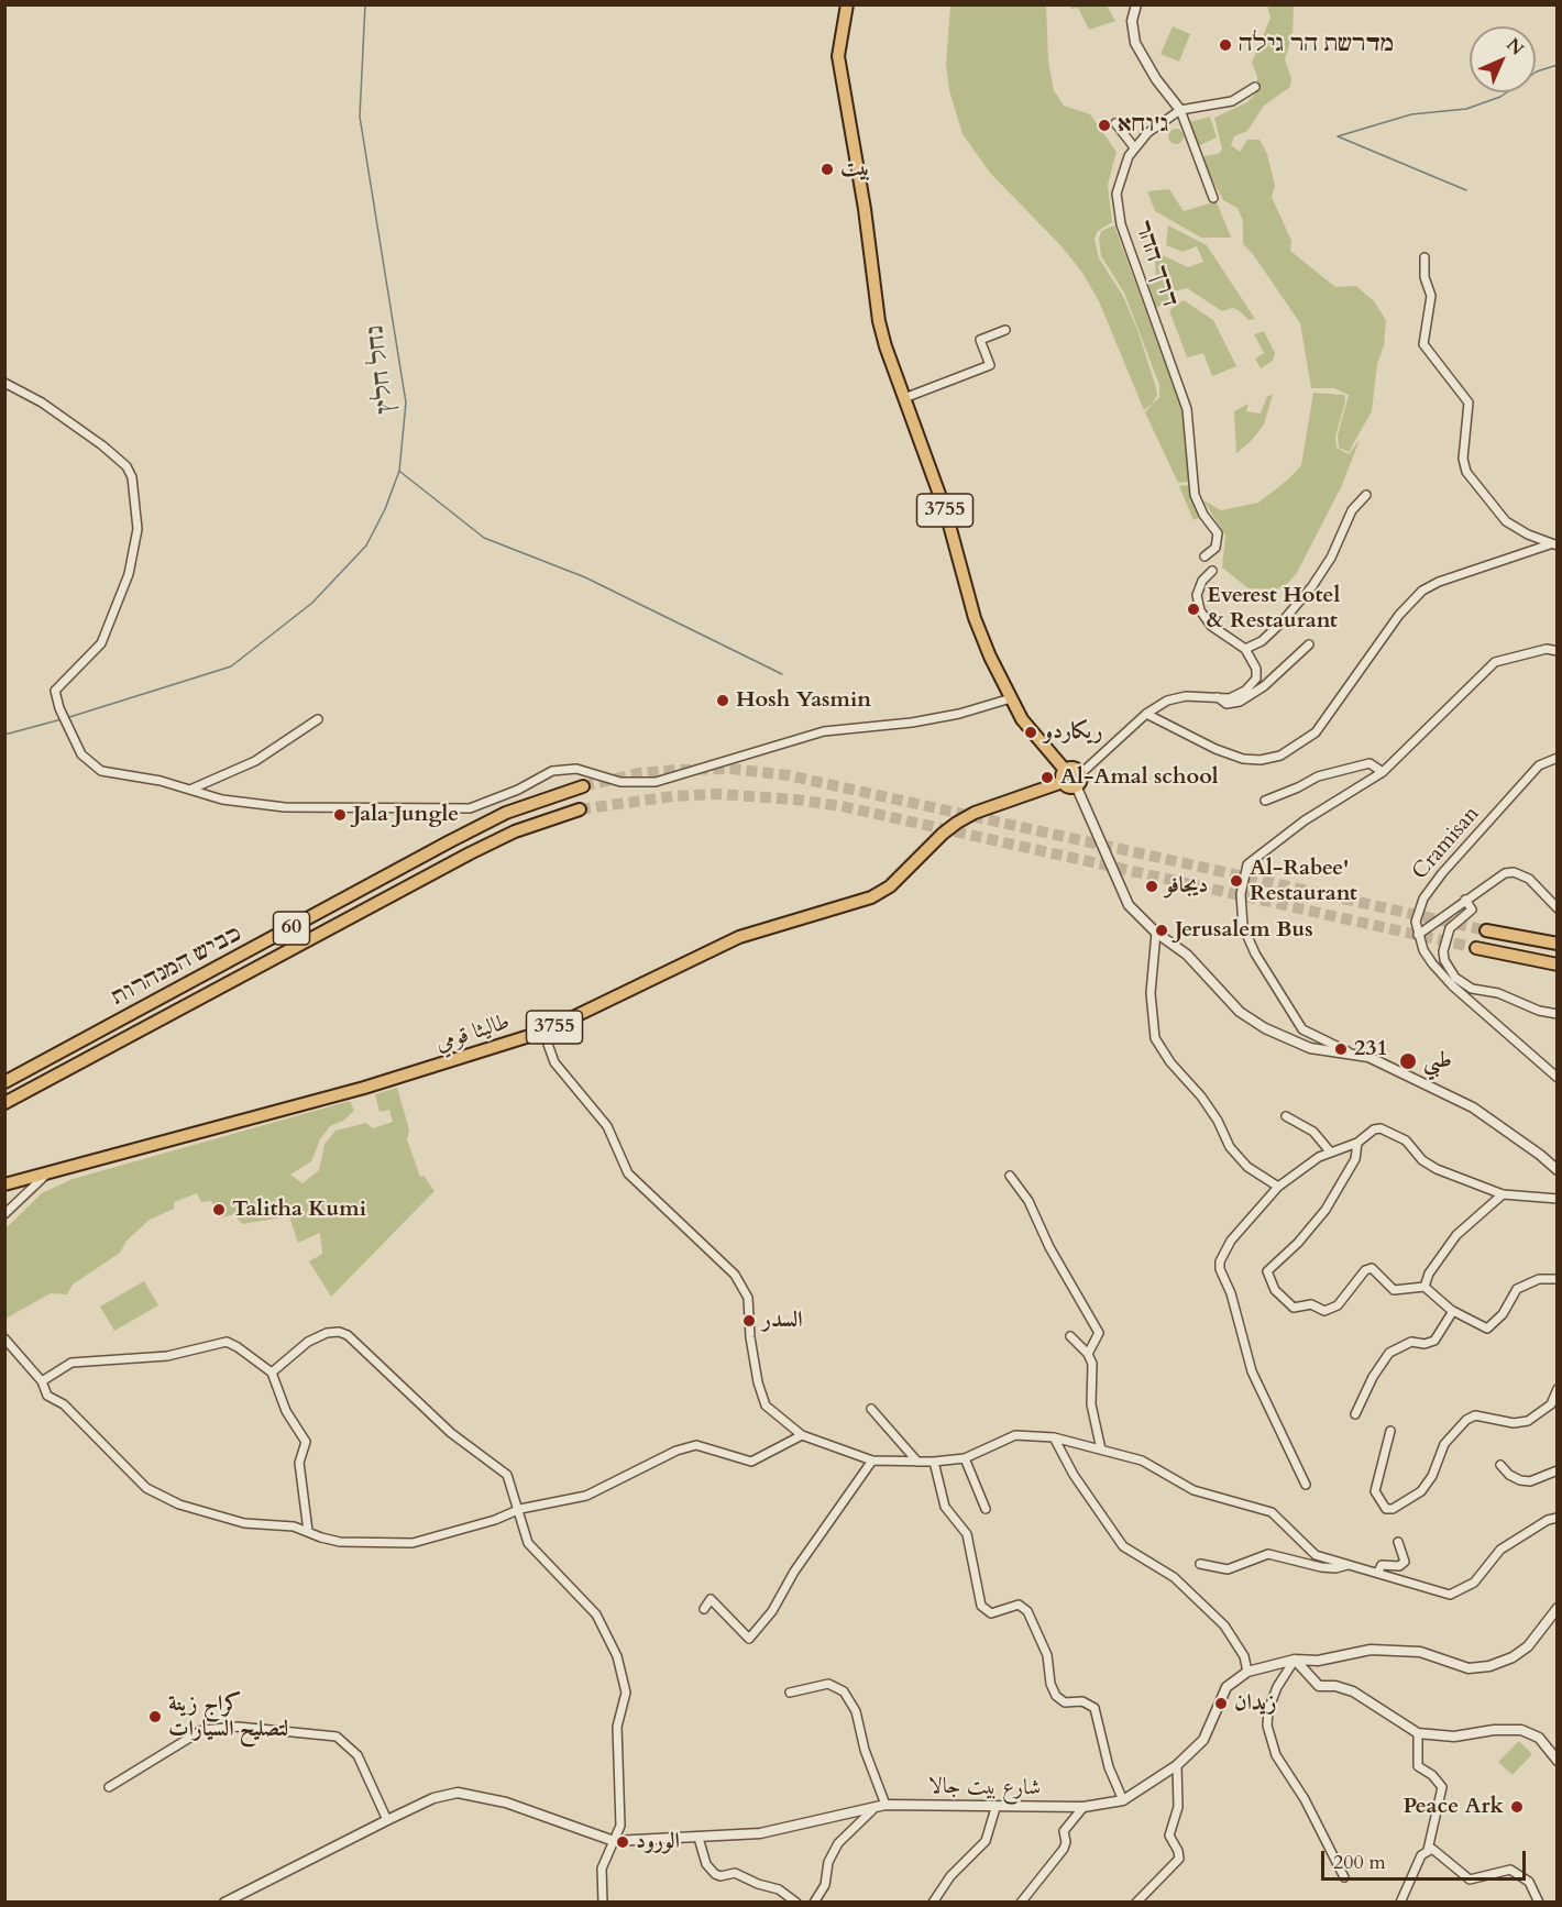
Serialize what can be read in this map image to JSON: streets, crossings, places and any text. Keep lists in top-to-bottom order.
{
  "streets": {
    "main road": [
      "3755",
      "60",
      "כביש המנהרות",
      "طاليثا قومي"
    ],
    "street": ["דרך ההר", "Cramisan", "شارع بيت جالا"]
  },
  "crossings": [
    ["3755", "طاليثا قومي"]
  ],
  "water": ["נחל חלץ"],
  "places": [
    "מדרשת הר גילה",
    "ג'וחא",
    "بيت",
    "Everest Hotel & Restaurant",
    "Hosh Yasmin",
    "ريكاردو",
    "Al-Amal school",
    "Jala Jungle",
    "Al-Rabee' Restaurant",
    "ديجافو",
    "Jerusalem Bus",
    "231",
    "طبي",
    "Talitha Kumi",
    "السدر",
    "زيدان",
    "كراج زينة لتصليح السيارات",
    "Peace Ark",
    "الورود"
  ],
  "scale_bar": "200 m",
  "north": "top right"
}
